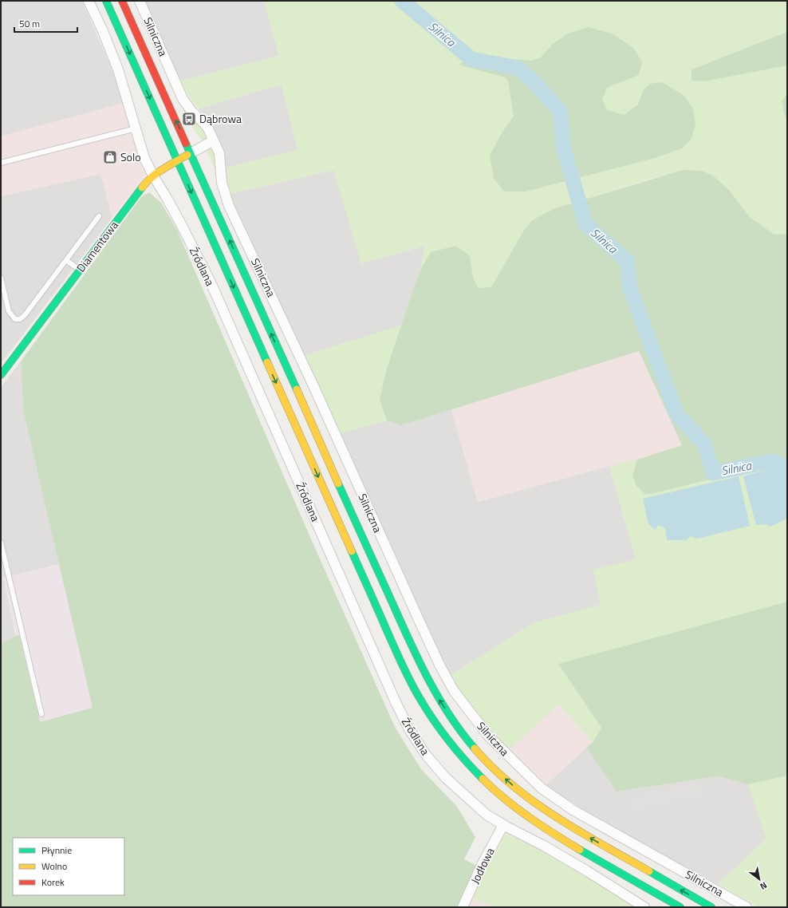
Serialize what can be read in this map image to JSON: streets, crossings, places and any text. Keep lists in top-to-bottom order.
{
  "streets": {
    "main road": ["Diamentowa"],
    "street": ["Silniczna", "Źródlana", "Jodłowa"]
  },
  "crossings": [
    ["Silniczna", "Diamentowa"],
    ["Diamentowa", "Źródlana"],
    ["Źródlana", "Jodłowa"]
  ],
  "water": ["Silnica"],
  "places": {
    "bus stop": ["Dąbrowa"],
    "shop": ["Solo"]
  },
  "legend": ["Płynnie", "Wolno", "Korek"],
  "scale_bar": "50 m",
  "north": "bottom right"
}
